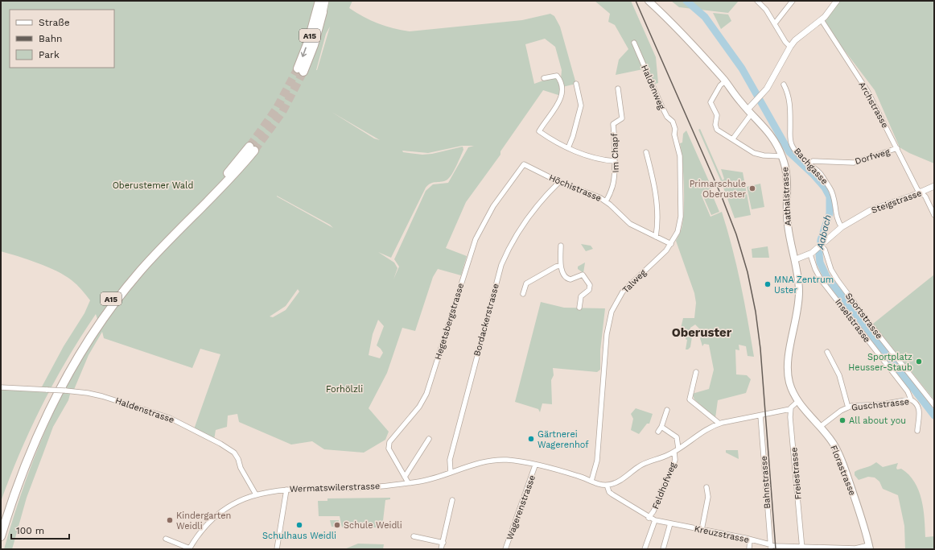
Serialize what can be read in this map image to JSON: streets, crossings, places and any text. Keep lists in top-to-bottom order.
{
  "streets": {
    "highway": ["A15"],
    "main road": ["Aathalstrasse", "Florastrasse"],
    "street": [
      "Haldenweg",
      "Archstrasse",
      "Im Chapf",
      "Dorfweg",
      "Bachgasse",
      "Höchistrasse",
      "Steigstrasse",
      "Talweg",
      "Sportstrasse",
      "Bordackerstrasse",
      "Inselstrasse",
      "Hegetsbergstrasse",
      "Guschstrasse",
      "Haldenstrasse",
      "Freiestrasse",
      "Bahnstrasse",
      "Feldhofweg",
      "Wermatswilerstrasse",
      "Wagerenstrasse",
      "Kreuzstrasse"
    ]
  },
  "crossings": [
    ["Haldenweg", "Talweg"],
    ["Archstrasse", "Dorfweg"],
    ["Archstrasse", "Steigstrasse"],
    ["Im Chapf", "Höchistrasse"],
    ["Dorfweg", "Bachgasse"],
    ["Bachgasse", "Steigstrasse"],
    ["Höchistrasse", "Talweg"],
    ["Höchistrasse", "Bordackerstrasse"],
    ["Höchistrasse", "Hegetsbergstrasse"],
    ["Aathalstrasse", "Steigstrasse"],
    ["Aathalstrasse", "Florastrasse"],
    ["Steigstrasse", "Sportstrasse"],
    ["Steigstrasse", "Inselstrasse"],
    ["Talweg", "Wermatswilerstrasse"],
    ["Bordackerstrasse", "Wermatswilerstrasse"],
    ["Inselstrasse", "Guschstrasse"],
    ["Hegetsbergstrasse", "Wermatswilerstrasse"],
    ["Guschstrasse", "Florastrasse"],
    ["Haldenstrasse", "Wermatswilerstrasse"],
    ["Florastrasse", "Kreuzstrasse"],
    ["Freiestrasse", "Kreuzstrasse"],
    ["Bahnstrasse", "Kreuzstrasse"],
    ["Feldhofweg", "Kreuzstrasse"],
    ["Wermatswilerstrasse", "Wagerenstrasse"],
    ["Wermatswilerstrasse", "Kreuzstrasse"]
  ],
  "districts": ["Oberuster"],
  "water": ["Aabach"],
  "parks": ["Oberustemer Wald", "Forhölzli"],
  "places": [
    "Primarschule Oberuster",
    "MNA Zentrum Uster",
    "Sportplatz Heusser-Staub",
    "All about you",
    "Gärtnerei Wagerenhof",
    "Kindergarten Weidli",
    "Schulhaus Weidli",
    "Schule Weidli"
  ],
  "legend": ["Straße", "Bahn", "Park"],
  "scale_bar": "100 m"
}
